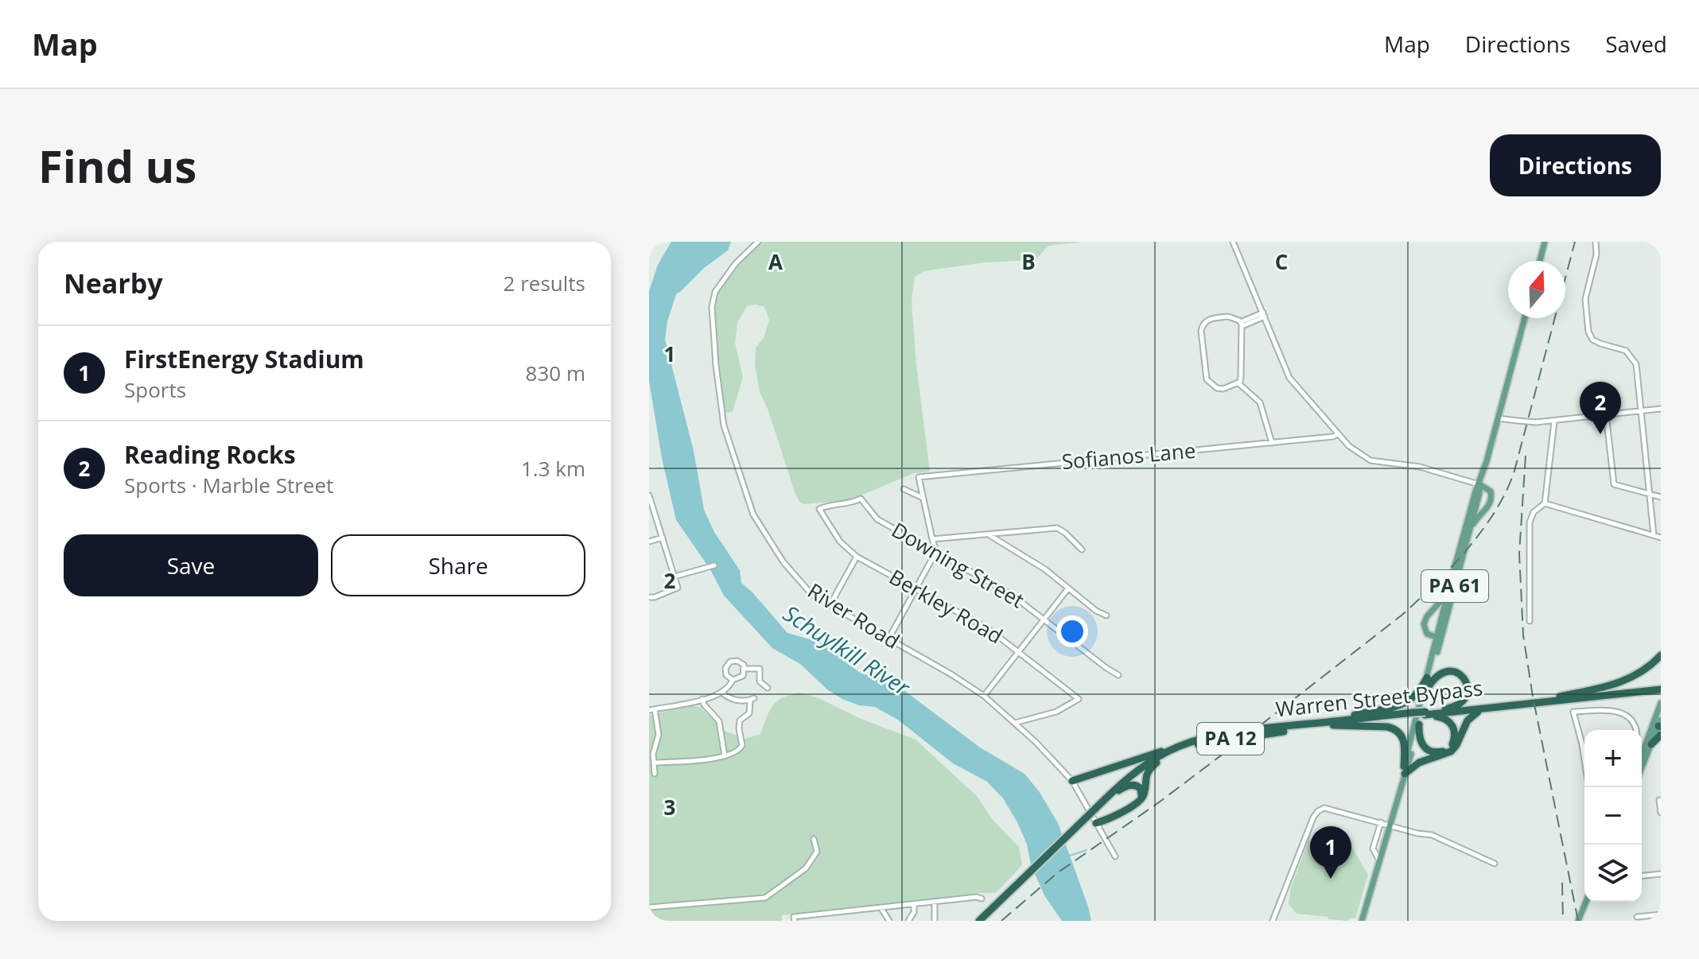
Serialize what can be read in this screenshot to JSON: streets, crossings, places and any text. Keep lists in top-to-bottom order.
{
  "streets": {
    "highway": ["Warren Street Bypass", "PA 12"],
    "main road": ["PA 61"],
    "street": [
      "Sofianos Lane",
      "Downing Street",
      "Berkley Road",
      "River Road"
    ]
  },
  "crossings": [
    ["Downing Street", "Berkley Road"]
  ],
  "water": ["Schuylkill River"],
  "north": "top",
  "page": {
    "header": "Map",
    "nav": ["Map", "Directions", "Saved"],
    "buttons": [
      "Directions",
      ["Save", "Share"]
    ],
    "title": "Find us",
    "heading": ["Nearby", "2 results"],
    "list": [
      {
        "mark": "1",
        "name": "FirstEnergy Stadium",
        "note": "Sports",
        "value": "830 m"
      },
      {
        "mark": "2",
        "name": "Reading Rocks",
        "note": "Sports · Marble Street",
        "value": "1.3 km"
      }
    ],
    "pins": ["2", "1"],
    "map_buttons": ["+", "−"]
  },
  "grid": {
    "columns": ["A", "B", "C"],
    "rows": ["1", "2", "3"]
  }
}
